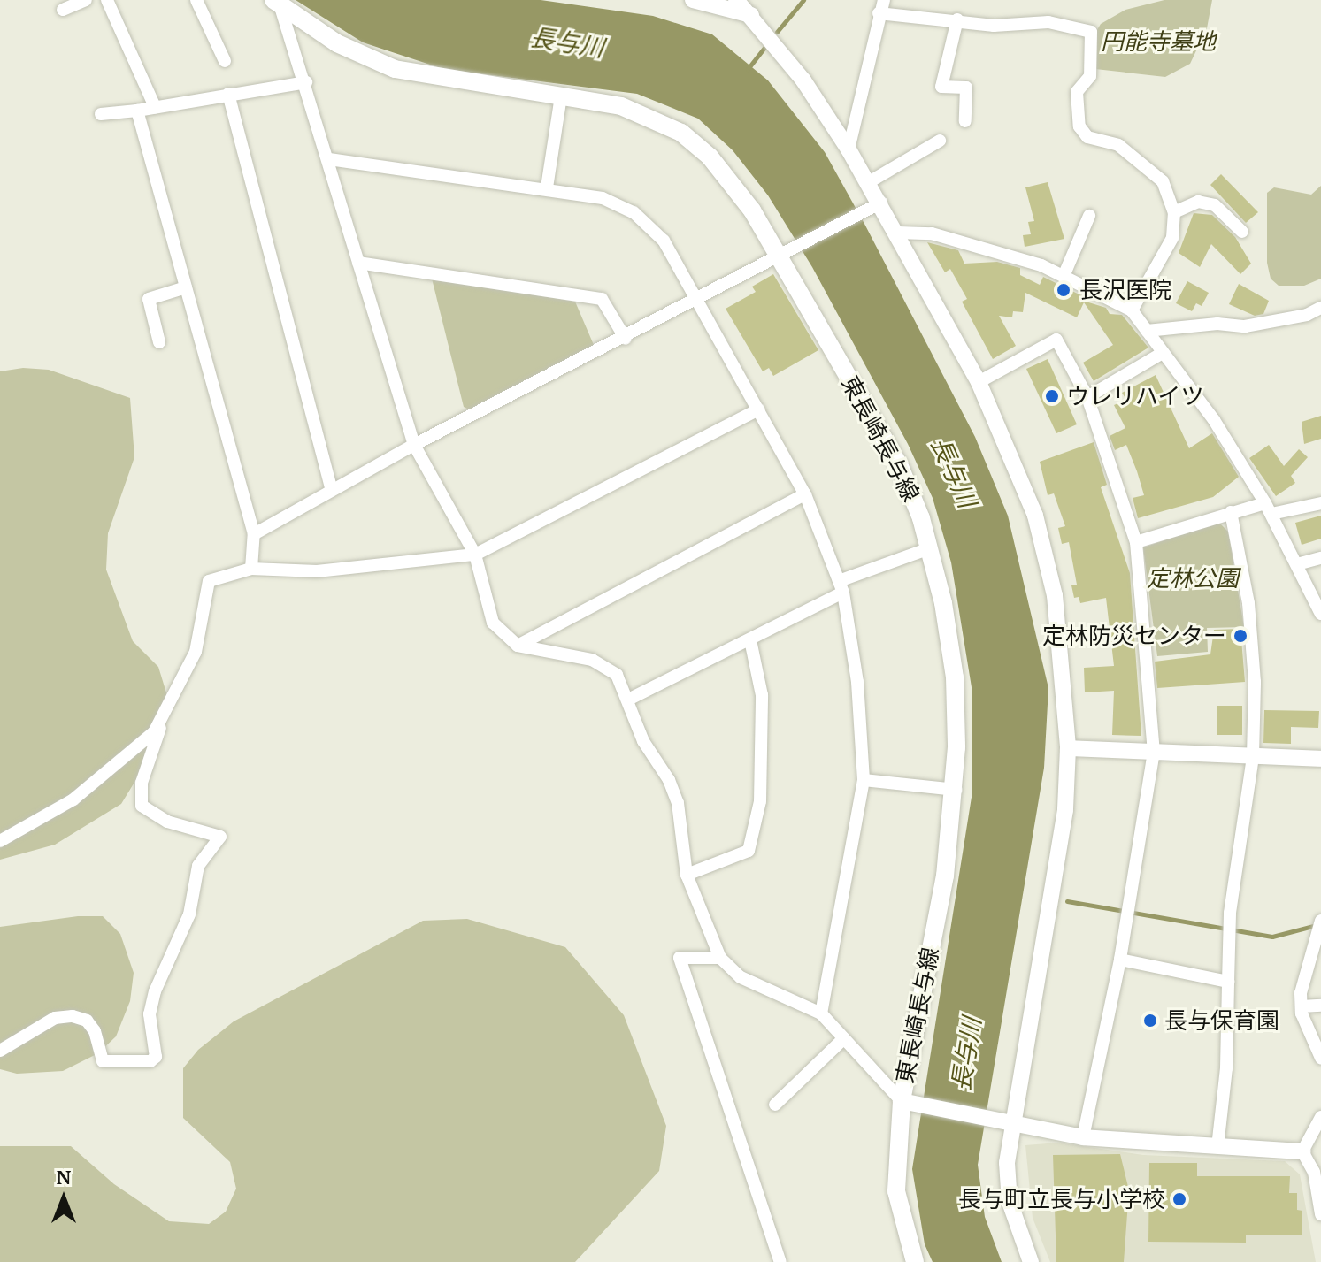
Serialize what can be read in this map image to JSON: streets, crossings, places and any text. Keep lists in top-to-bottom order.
{
  "streets": {
    "main road": ["東長崎長与線"]
  },
  "water": ["長与川"],
  "parks": ["円能寺墓地", "定林公園"],
  "places": [
    "長沢医院",
    "ウレリハイツ",
    "定林防災センター",
    "長与保育園",
    "長与町立長与小学校"
  ],
  "north": "top"
}
